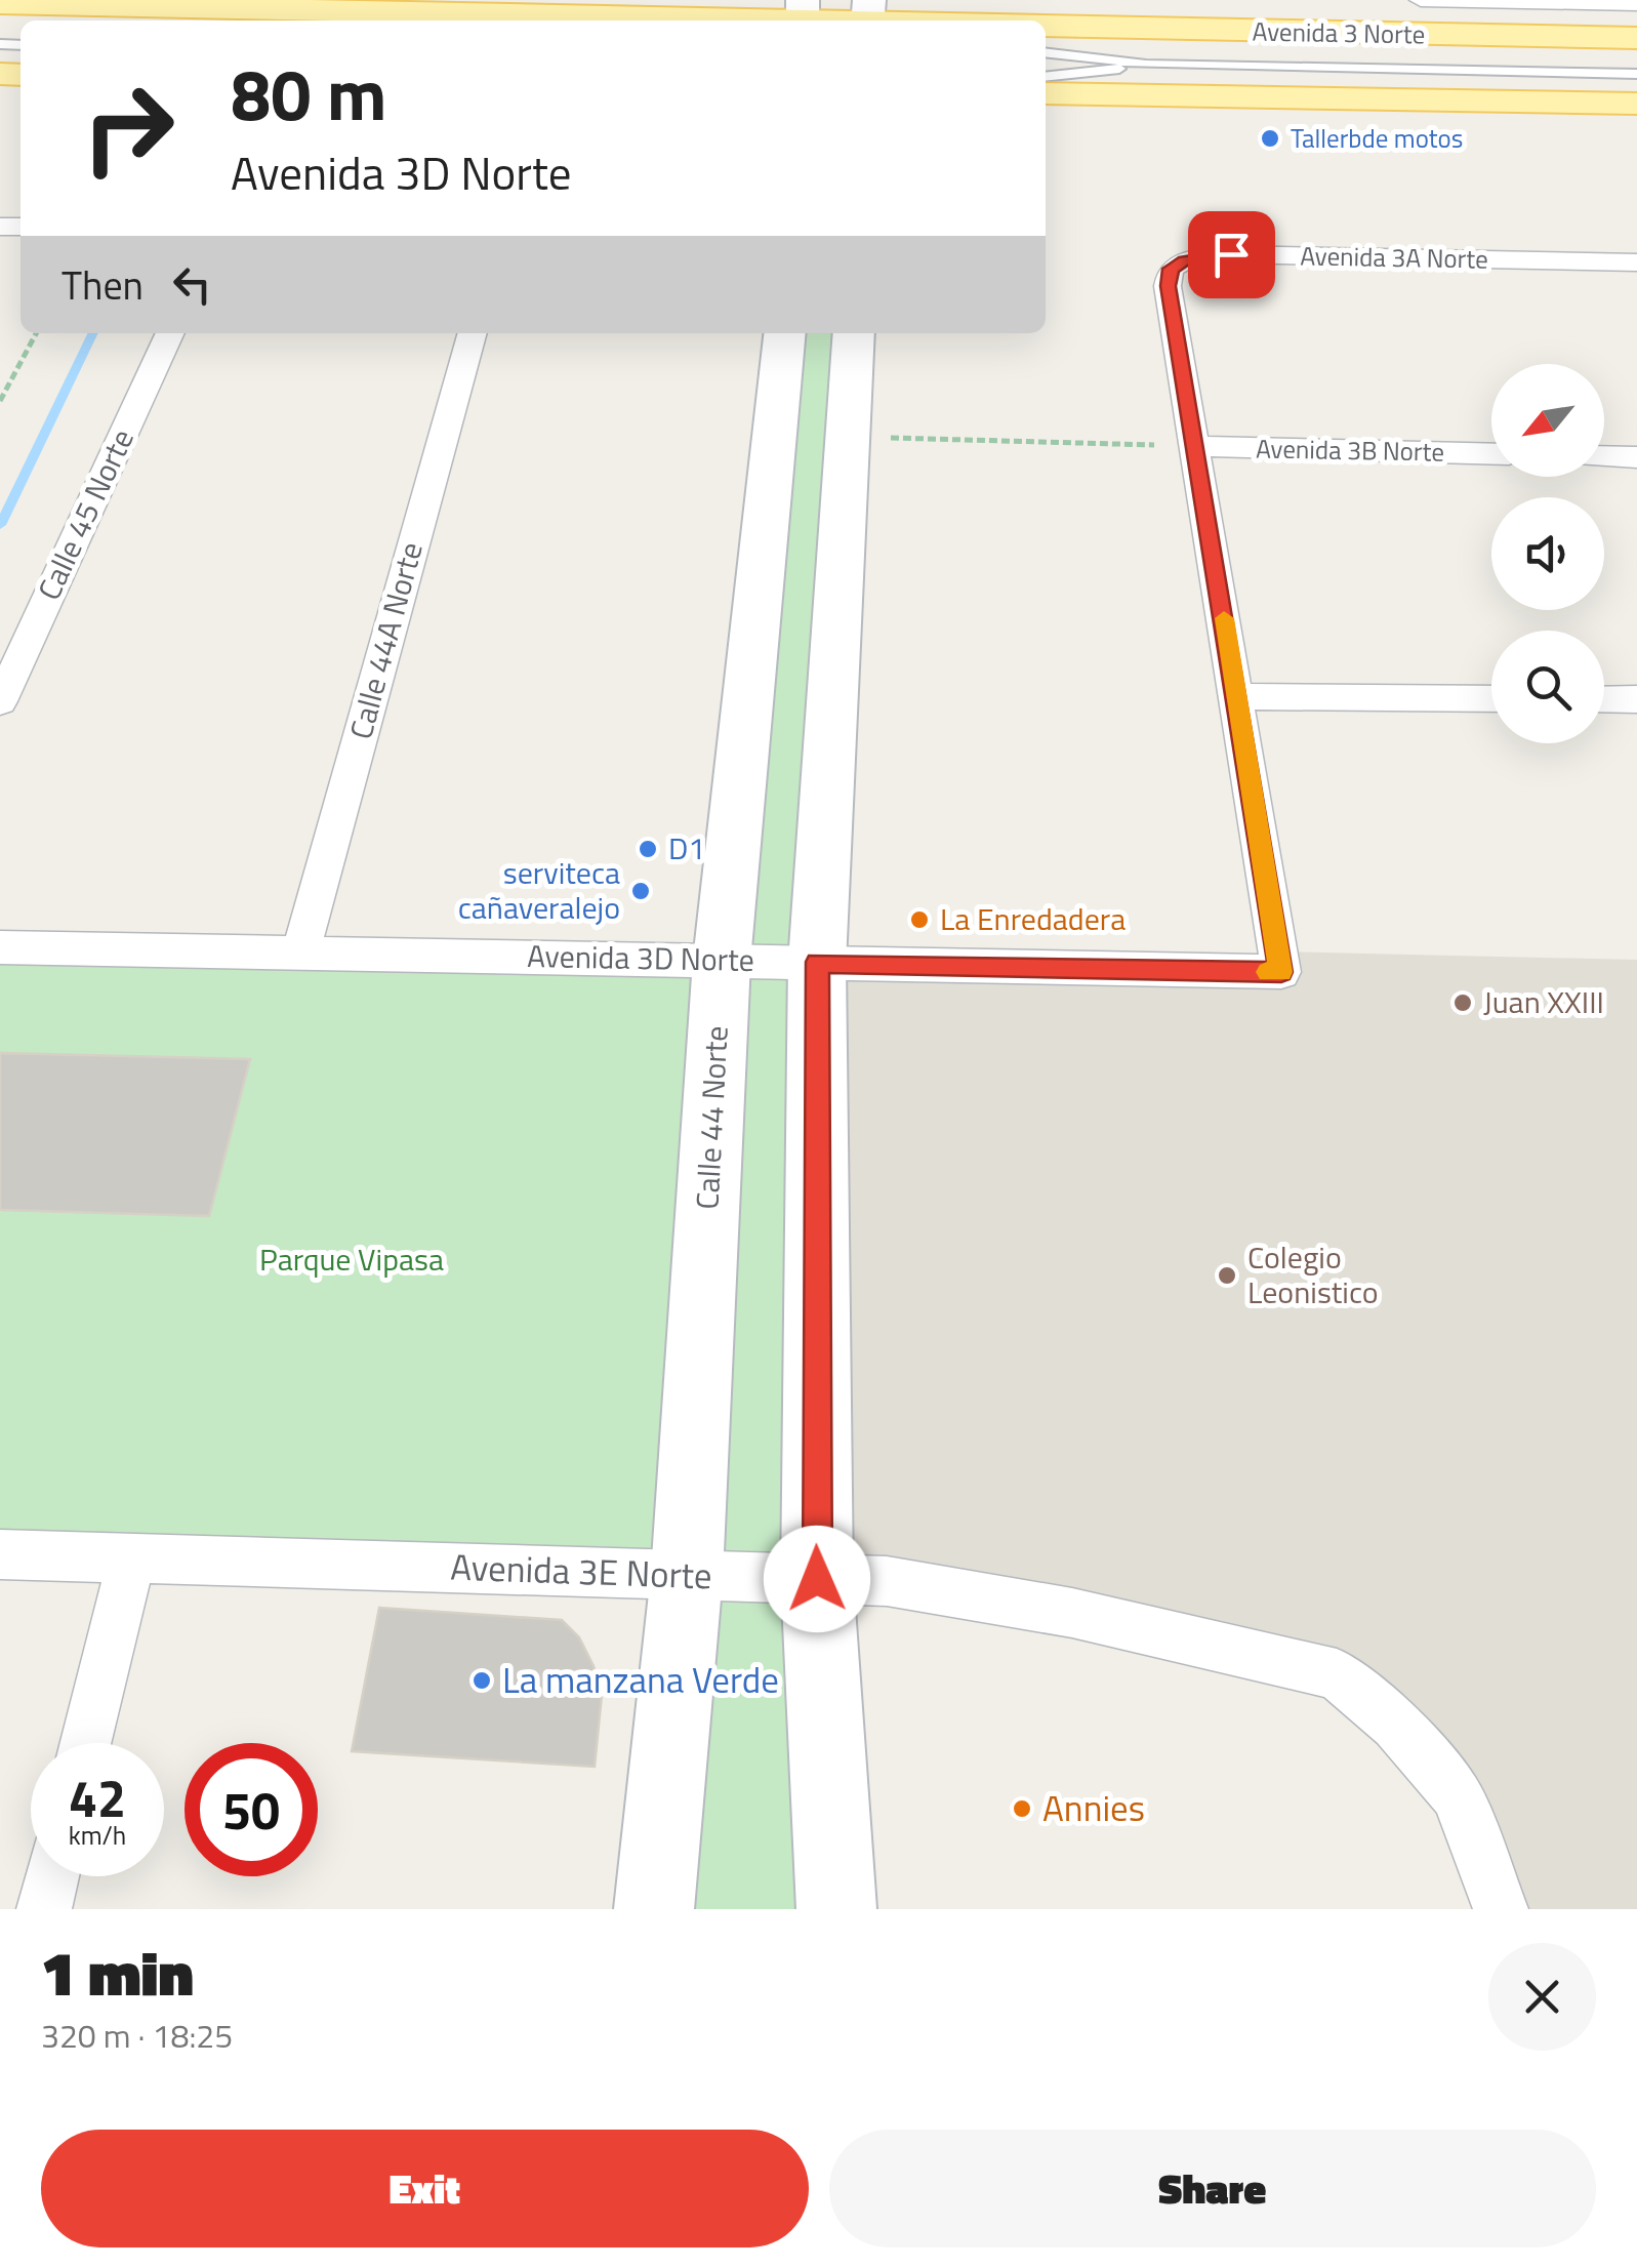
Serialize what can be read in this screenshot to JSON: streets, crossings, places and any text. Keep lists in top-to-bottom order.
{
  "streets": {
    "main road": ["Avenida 3 Norte", "Calle 44 Norte"],
    "street": [
      "Avenida 3A Norte",
      "Avenida 3B Norte",
      "Calle 45 Norte",
      "Calle 44A Norte",
      "Avenida 3D Norte",
      "Avenida 3E Norte"
    ]
  },
  "crossings": [
    ["Avenida 3A Norte", "Avenida 3B Norte"],
    ["Calle 44A Norte", "Avenida 3D Norte"],
    ["Avenida 3D Norte", "Calle 44 Norte"],
    ["Calle 44 Norte", "Avenida 3E Norte"]
  ],
  "parks": ["Parque Vipasa"],
  "places": [
    "Tallerbde motos",
    "D1",
    "serviteca cañaveralejo",
    "La Enredadera",
    "Juan XXIII",
    "Colegio Leonistico",
    "La manzana Verde",
    "Annies"
  ],
  "north": "bottom left",
  "page": {
    "turn": ["80 m", "Avenida 3D Norte"],
    "then": "Then",
    "speed": "42 km/h",
    "limit": "50",
    "heading": ["1 min", "320 m · 18:25"],
    "buttons": ["Exit", "Share"]
  }
}
